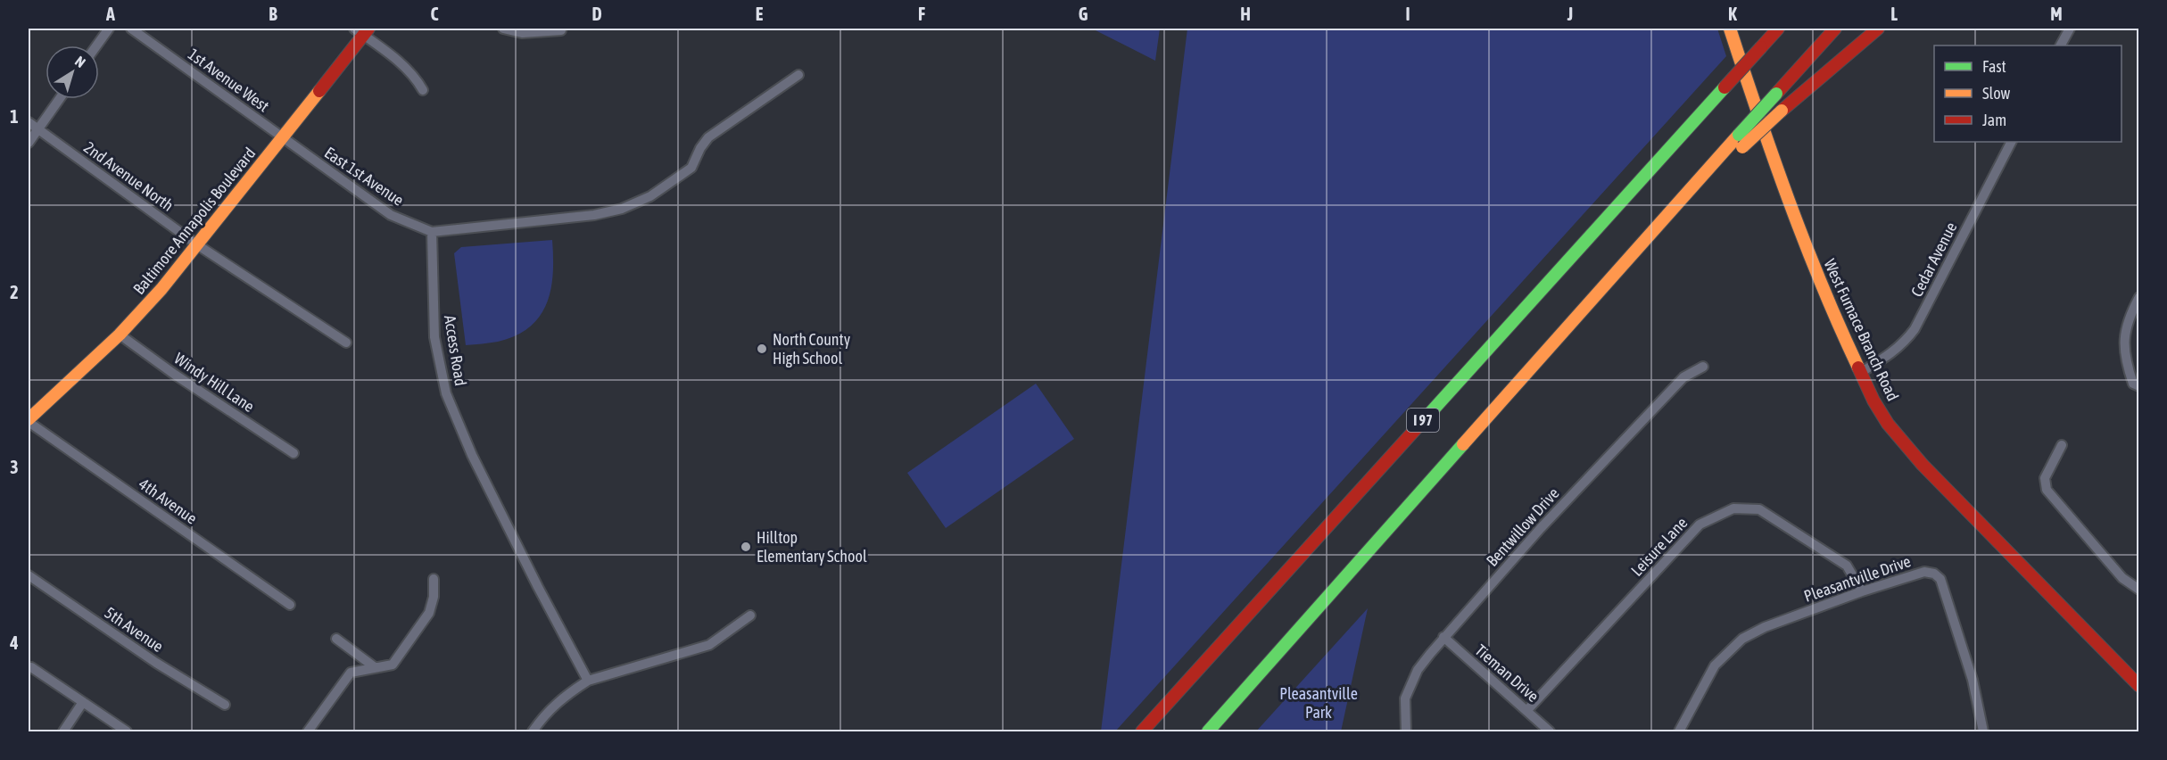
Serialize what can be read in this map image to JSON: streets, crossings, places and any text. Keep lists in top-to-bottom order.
{
  "streets": {
    "main road": ["Baltimore Annapolis Boulevard", "West Furnace Branch Road", "I 97"],
    "street": [
      "1st Avenue West",
      "2nd Avenue North",
      "East 1st Avenue",
      "Cedar Avenue",
      "Access Road",
      "Windy Hill Lane",
      "4th Avenue",
      "Bentwillow Drive",
      "Leisure Lane",
      "Pleasantville Drive",
      "5th Avenue",
      "Tieman Drive"
    ]
  },
  "crossings": [
    ["1st Avenue West", "East 1st Avenue"],
    ["1st Avenue West", "Baltimore Annapolis Boulevard"],
    ["2nd Avenue North", "Baltimore Annapolis Boulevard"],
    ["East 1st Avenue", "Baltimore Annapolis Boulevard"],
    ["East 1st Avenue", "Access Road"],
    ["Baltimore Annapolis Boulevard", "Windy Hill Lane"],
    ["Baltimore Annapolis Boulevard", "4th Avenue"],
    ["Cedar Avenue", "West Furnace Branch Road"],
    ["Bentwillow Drive", "Tieman Drive"],
    ["Leisure Lane", "Pleasantville Drive"],
    ["Leisure Lane", "Tieman Drive"]
  ],
  "parks": ["Pleasantville Park"],
  "places": ["North County High School", "Hilltop Elementary School"],
  "legend": ["Fast", "Slow", "Jam"],
  "north": "top right",
  "grid": {
    "columns": [
      "A",
      "B",
      "C",
      "D",
      "E",
      "F",
      "G",
      "H",
      "I",
      "J",
      "K",
      "L",
      "M"
    ],
    "rows": [
      "1",
      "2",
      "3",
      "4"
    ]
  }
}
